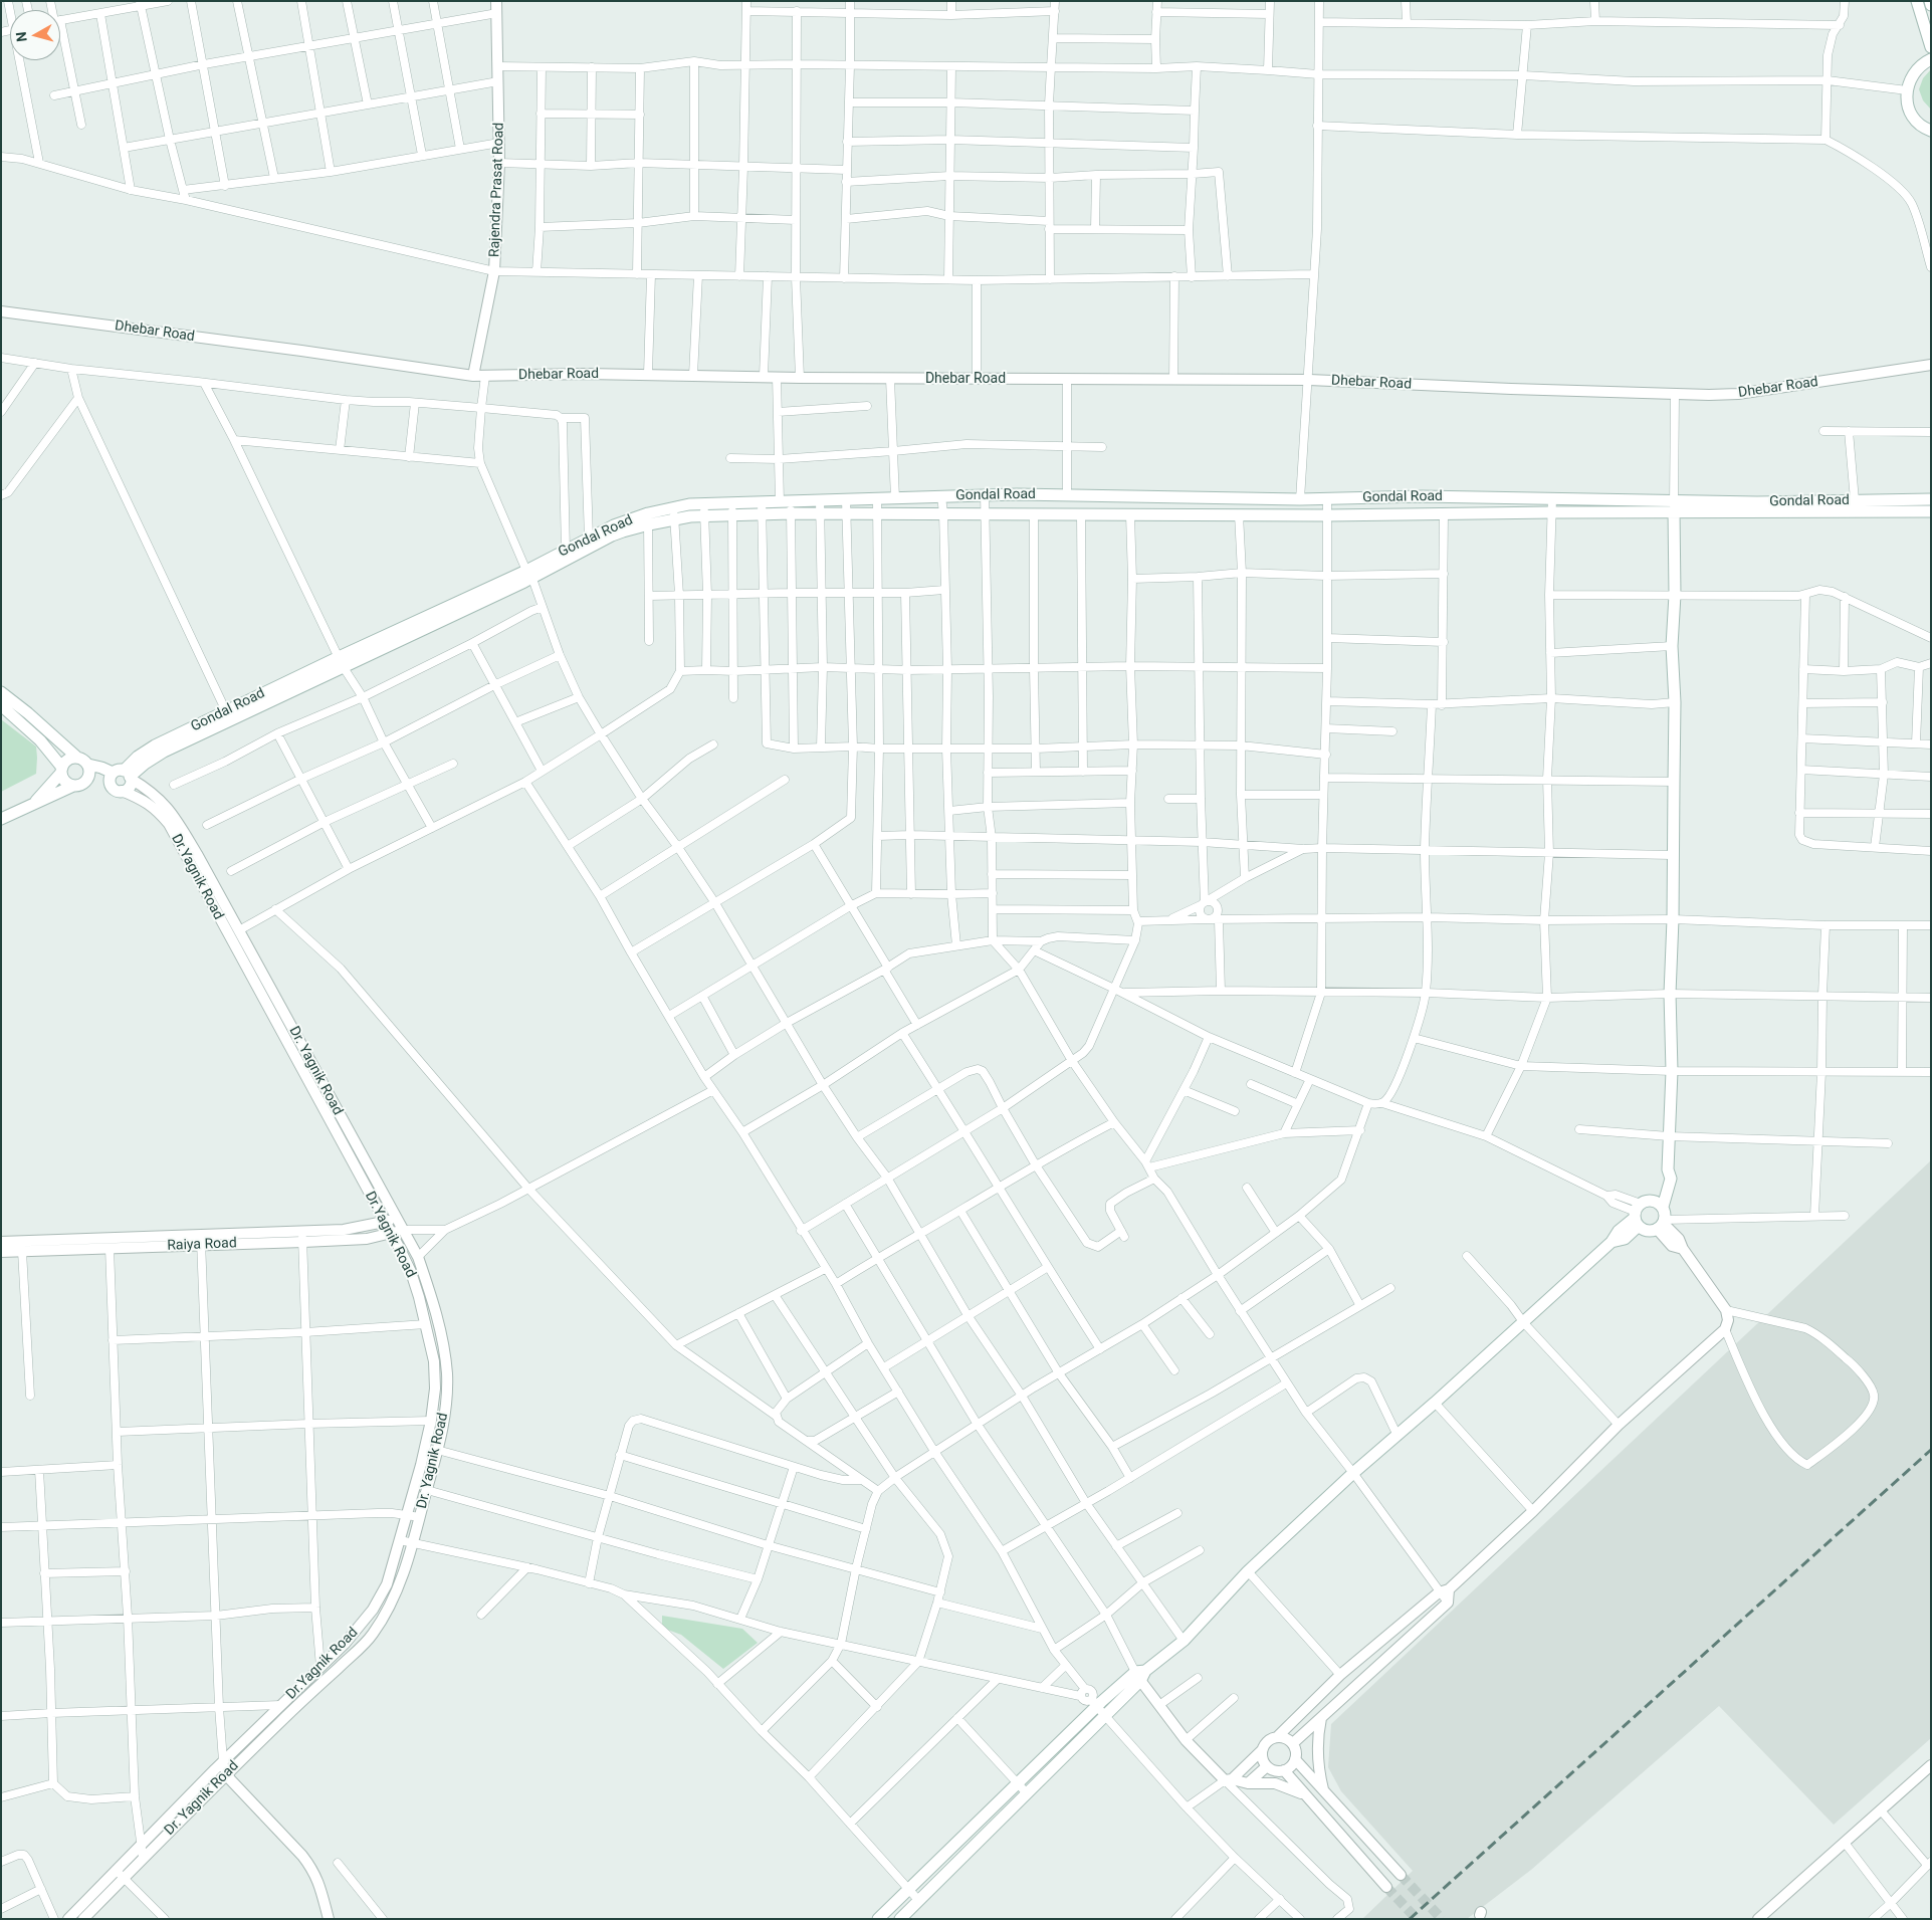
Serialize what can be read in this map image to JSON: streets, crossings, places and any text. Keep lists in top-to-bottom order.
{
  "streets": {
    "main road": ["Gondal Road"],
    "street": [
      "Rajendra Prasat Road",
      "Dhebar Road",
      "Dr.Yagnik Road",
      "Dr. Yagnik Road",
      "Raiya Road"
    ]
  },
  "crossings": [
    ["Rajendra Prasat Road", "Dhebar Road"],
    ["Gondal Road", "Dr. Yagnik Road"],
    ["Dr.Yagnik Road", "Raiya Road"],
    ["Dr. Yagnik Road", "Raiya Road"]
  ],
  "north": "left"
}
